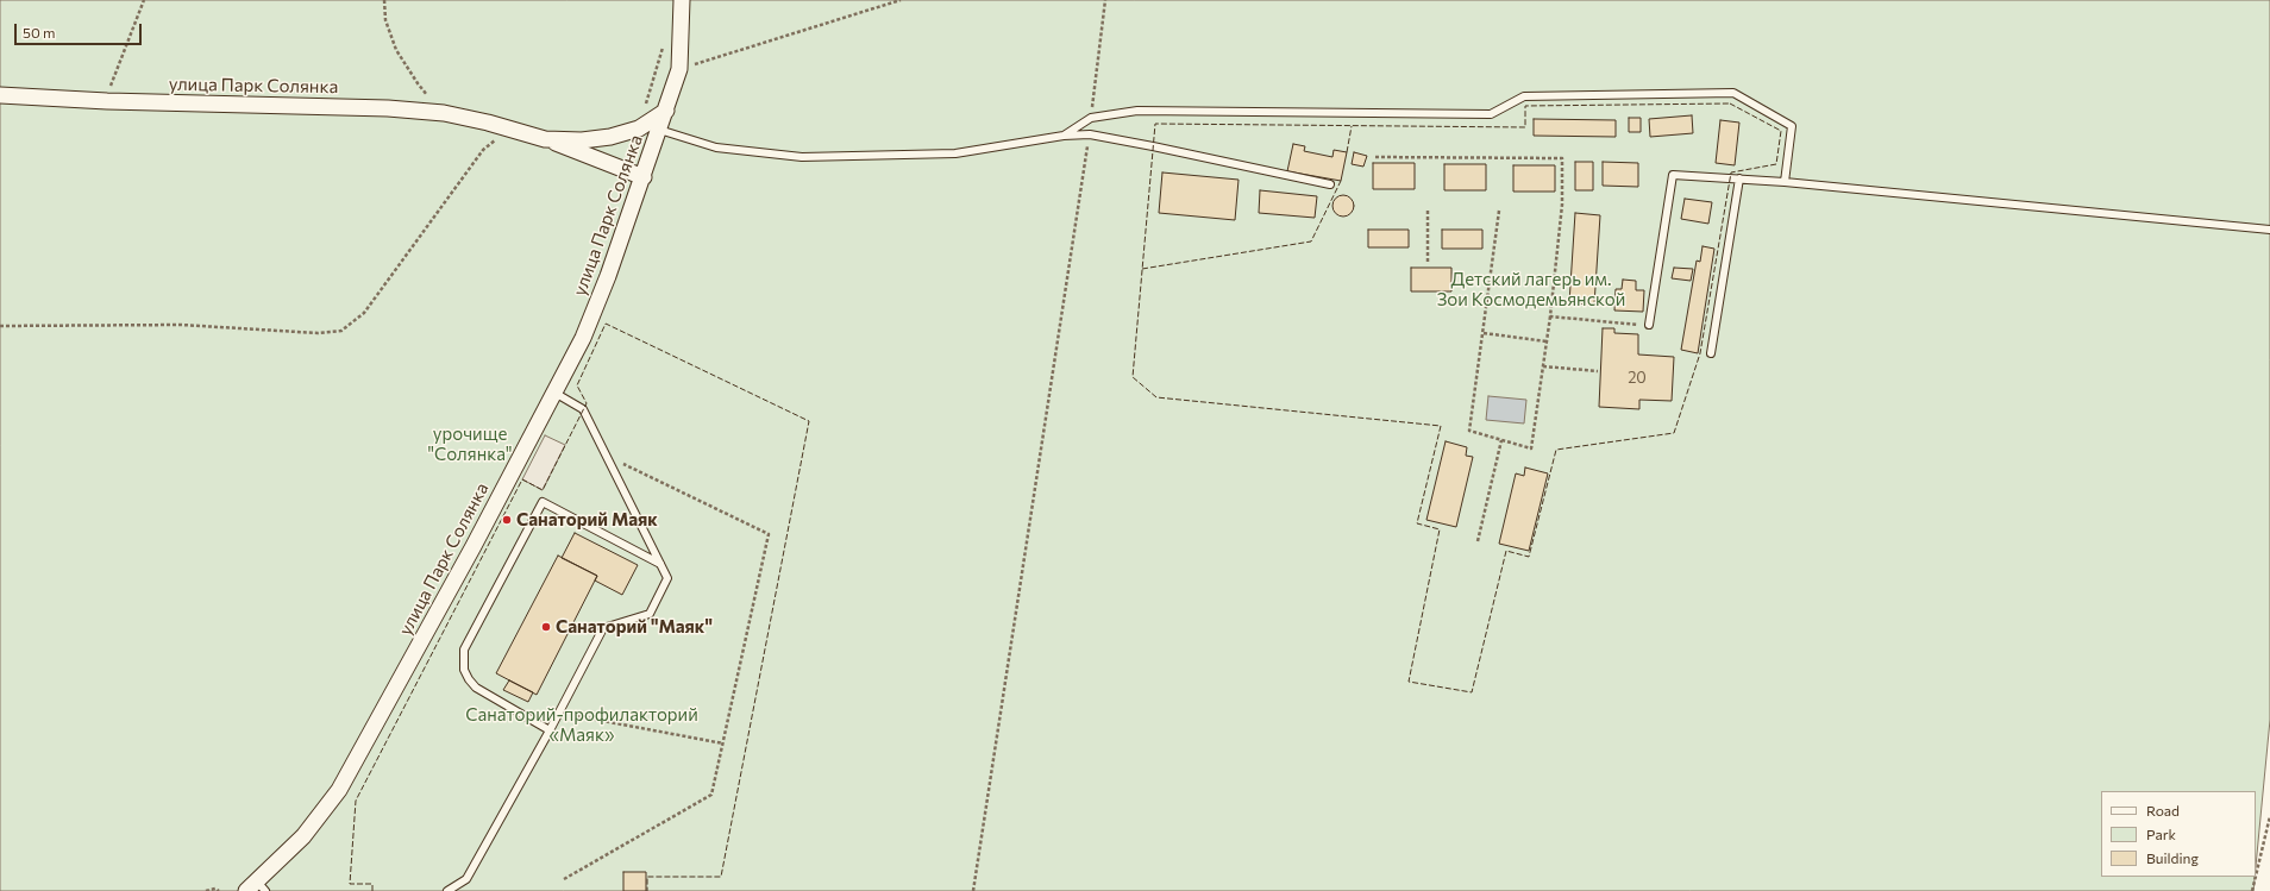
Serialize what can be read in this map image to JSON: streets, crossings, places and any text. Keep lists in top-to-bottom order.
{
  "streets": {
    "street": ["улица Парк Солянка"]
  },
  "parks": ["Детский лагерь им. Зои Космодемьянской", "урочище \"Солянка\"", "Санаторий-профилакторий «Маяк»"],
  "places": ["Санаторий Маяк", "Санаторий \"Маяк\""],
  "house_numbers": ["20"],
  "legend": ["Road", "Park", "Building"],
  "scale_bar": "50 m"
}
